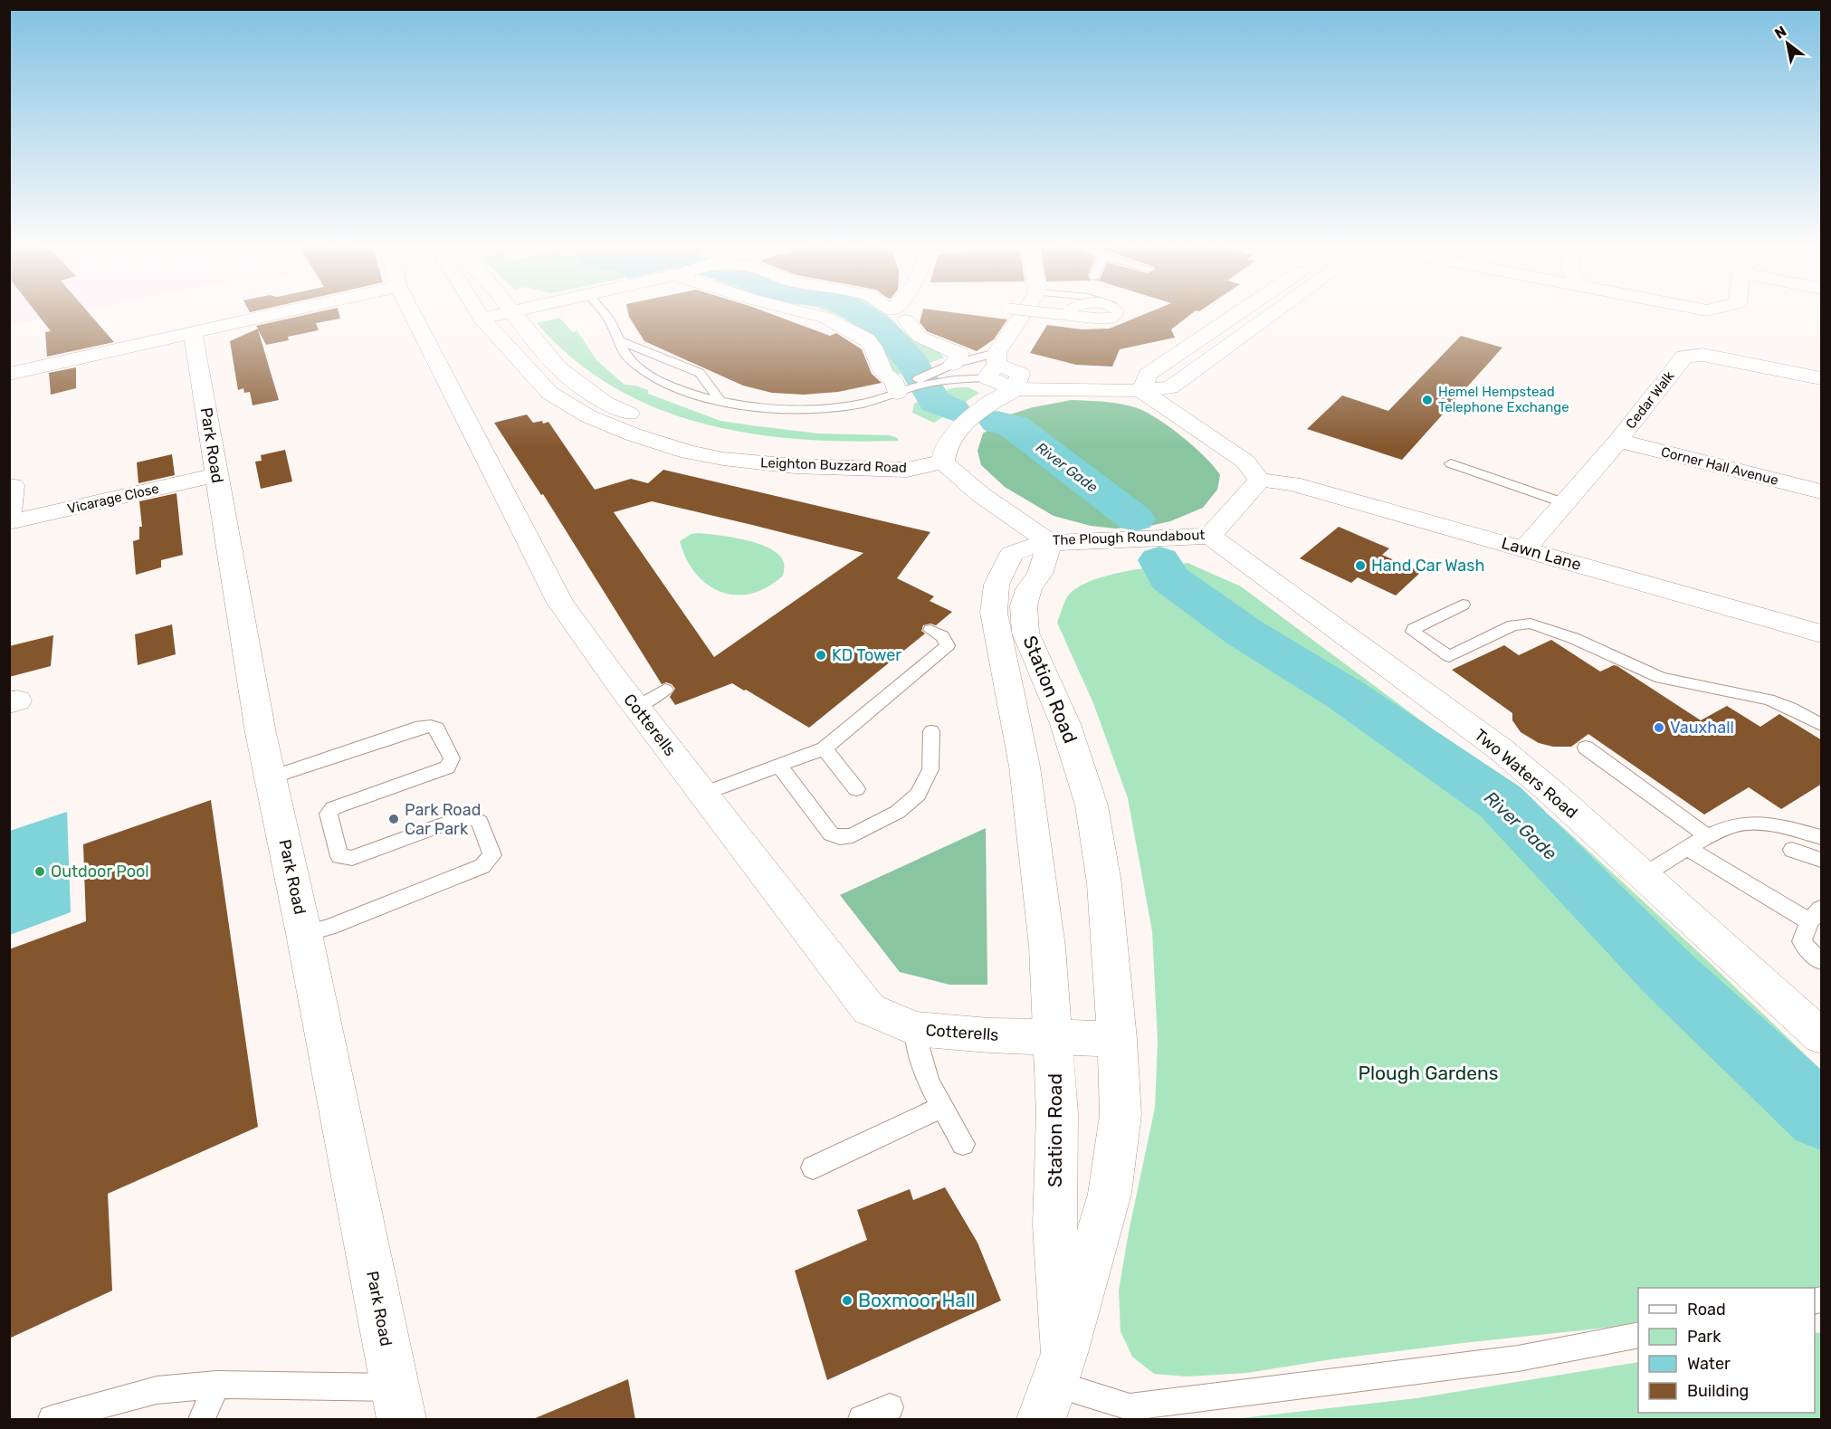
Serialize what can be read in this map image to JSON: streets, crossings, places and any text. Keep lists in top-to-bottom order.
{
  "streets": {
    "street": [
      "Cedar Walk",
      "Park Road",
      "Leighton Buzzard Road",
      "Corner Hall Avenue",
      "Vicarage Close",
      "The Plough Roundabout",
      "Lawn Lane",
      "Station Road",
      "Cotterells",
      "Two Waters Road"
    ]
  },
  "crossings": [
    ["Cedar Walk", "Corner Hall Avenue"],
    ["Cedar Walk", "Lawn Lane"],
    ["Park Road", "Vicarage Close"],
    ["Leighton Buzzard Road", "The Plough Roundabout"],
    ["The Plough Roundabout", "Lawn Lane"],
    ["The Plough Roundabout", "Station Road"],
    ["The Plough Roundabout", "Two Waters Road"],
    ["Station Road", "Cotterells"]
  ],
  "water": ["River Gade"],
  "parks": ["Plough Gardens"],
  "places": [
    "Hemel Hempstead Telephone Exchange",
    "Hand Car Wash",
    "KD Tower",
    "Vauxhall",
    "Park Road Car Park",
    "Outdoor Pool",
    "Boxmoor Hall"
  ],
  "legend": [
    "Road",
    "Park",
    "Water",
    "Building"
  ],
  "north": "top left"
}
